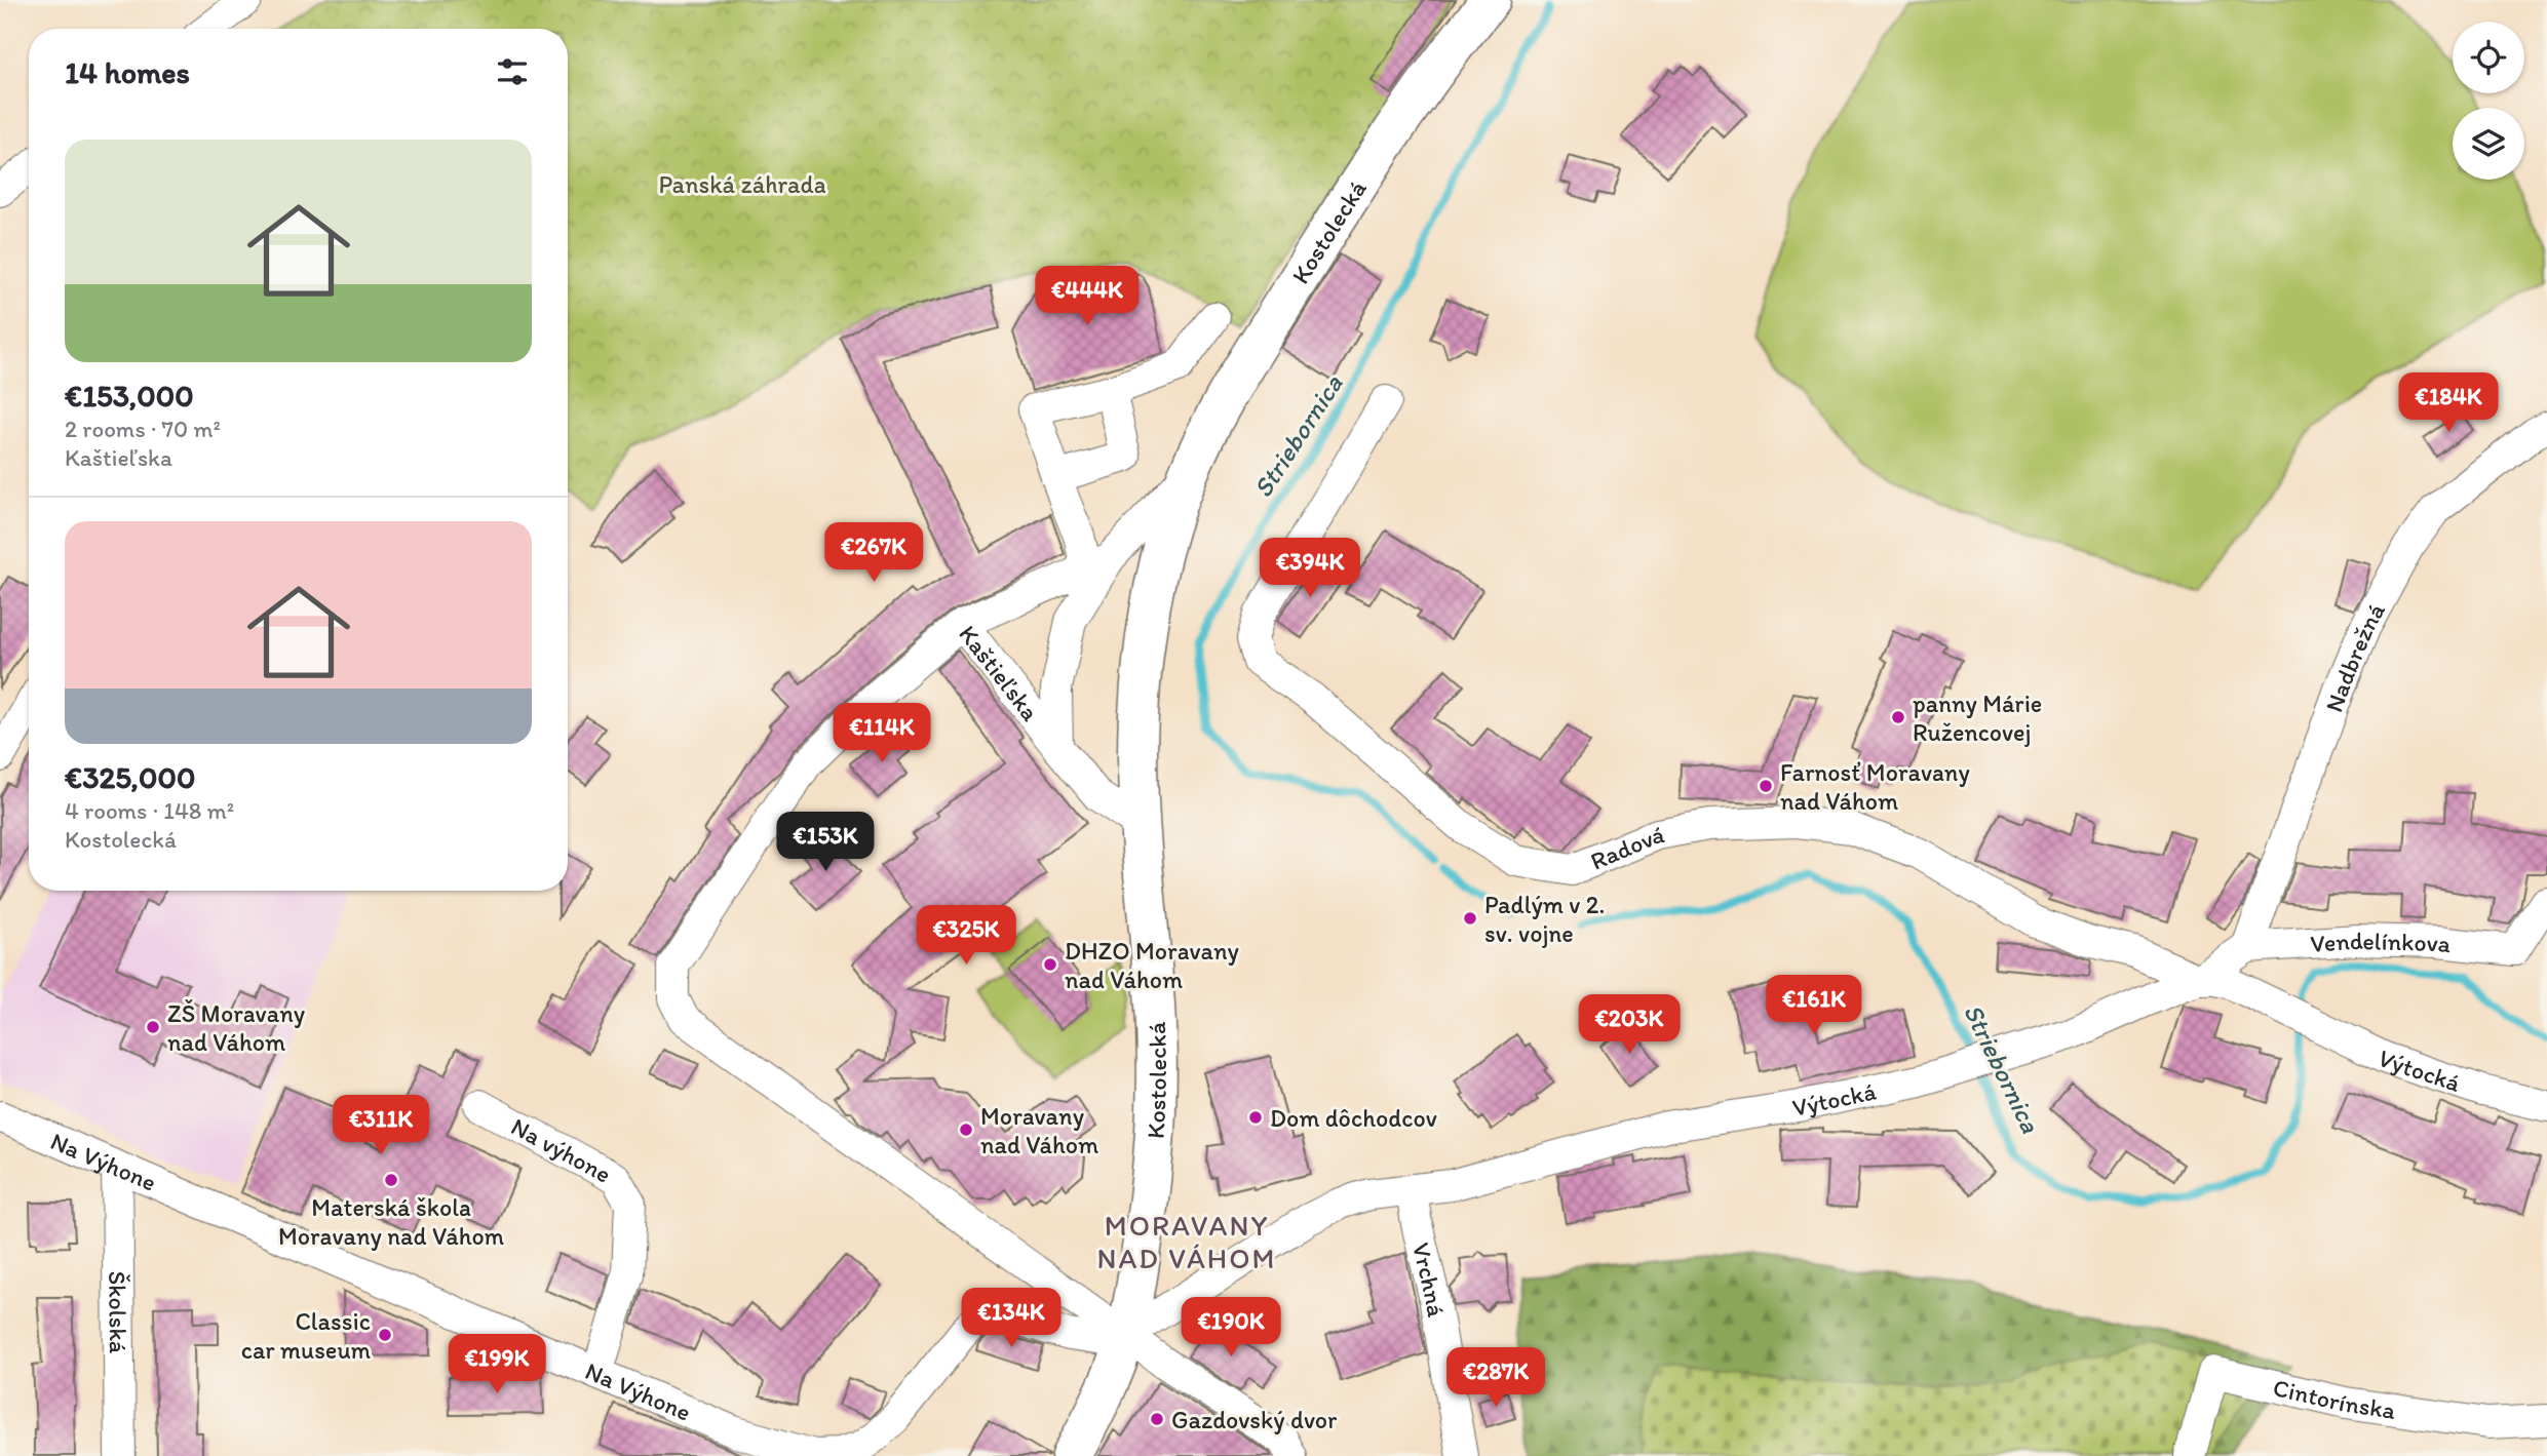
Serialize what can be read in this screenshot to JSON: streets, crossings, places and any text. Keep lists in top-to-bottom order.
{
  "streets": {
    "main road": ["Kostolecká"],
    "street": [
      "Nadbrežná",
      "Kaštieľska",
      "Radová",
      "Vendelínkova",
      "Výtocká",
      "Na výhone",
      "Na Výhone",
      "Vrchná",
      "Školská",
      "Cintorínska"
    ]
  },
  "crossings": [
    ["Kostolecká", "Kaštieľska"],
    ["Kostolecká", "Výtocká"],
    ["Kostolecká", "Na Výhone"],
    ["Nadbrežná", "Vendelínkova"],
    ["Kaštieľska", "Výtocká"],
    ["Kaštieľska", "Na Výhone"],
    ["Radová", "Výtocká"],
    ["Výtocká", "Na Výhone"],
    ["Výtocká", "Vrchná"],
    ["Na výhone", "Na Výhone"],
    ["Na Výhone", "Školská"]
  ],
  "districts": ["MORAVANY NAD VÁHOM"],
  "water": ["Striebornica"],
  "parks": ["Panská záhrada"],
  "places": [
    "panny Márie Ružencovej",
    "Farnosť Moravany nad Váhom",
    "Padlým v 2. sv. vojne",
    "DHZO Moravany nad Váhom",
    "ZŠ Moravany nad Váhom",
    "Dom dôchodcov",
    "Moravany nad Váhom",
    "Materská škola Moravany nad Váhom",
    "Classic car museum",
    "Gazdovský dvor"
  ],
  "page": {
    "heading": "14 homes",
    "list": [
      {
        "name": "€153,000",
        "note": "2 rooms · 70 m² · Kaštieľska"
      },
      {
        "name": "€325,000",
        "note": "4 rooms · 148 m² · Kostolecká"
      }
    ],
    "price": [
      "€444K",
      "€184K",
      "€267K",
      "€394K",
      "€114K",
      "€153K",
      "€325K",
      "€161K",
      "€203K",
      "€311K",
      "€134K",
      "€190K",
      "€199K",
      "€287K"
    ]
  }
}
